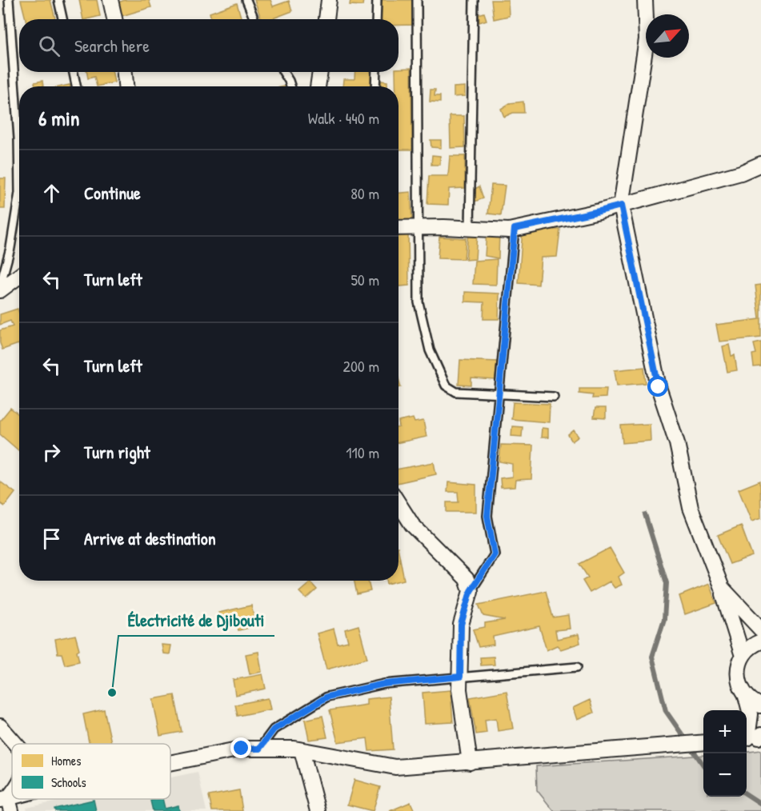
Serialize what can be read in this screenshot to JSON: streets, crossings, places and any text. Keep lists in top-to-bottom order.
{
  "places": ["Électricité de Djibouti"],
  "legend": ["Homes", "Schools"],
  "north": "top right",
  "page": {
    "search": "Search here",
    "heading": ["6 min", "Walk · 440 m"],
    "list": [
      ["Continue", "80 m"],
      ["Turn left", "50 m"],
      ["Turn left", "200 m"],
      ["Turn right", "110 m"],
      "Arrive at destination"
    ],
    "map_buttons": ["+", "−"]
  }
}
